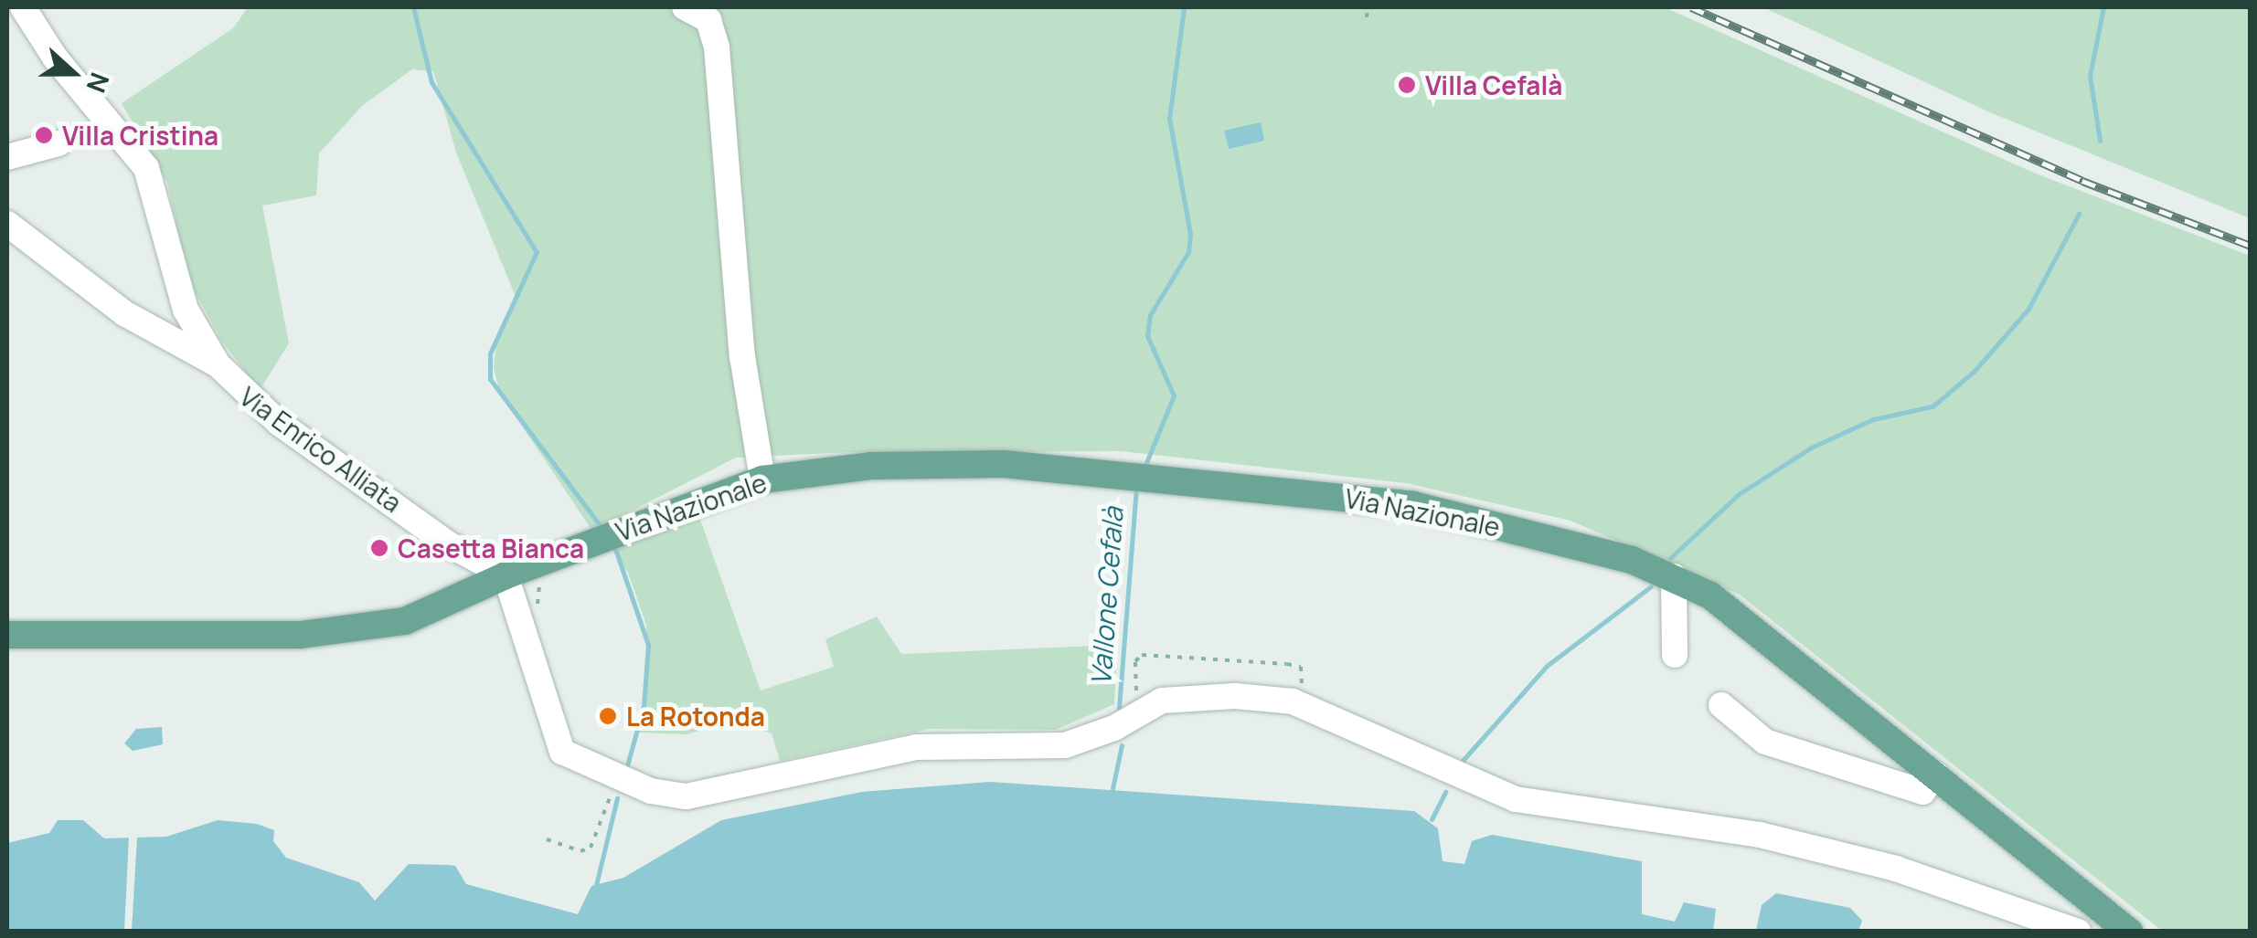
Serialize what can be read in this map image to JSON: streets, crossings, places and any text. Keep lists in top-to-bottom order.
{
  "streets": {
    "main road": ["Via Nazionale"],
    "street": ["Via Enrico Alliata"]
  },
  "crossings": [
    ["Via Enrico Alliata", "Via Nazionale"]
  ],
  "water": ["Vallone Cefalà"],
  "places": [
    "Villa Cefalà",
    "Villa Cristina",
    "Casetta Bianca",
    "La Rotonda"
  ],
  "north": "right"
}
